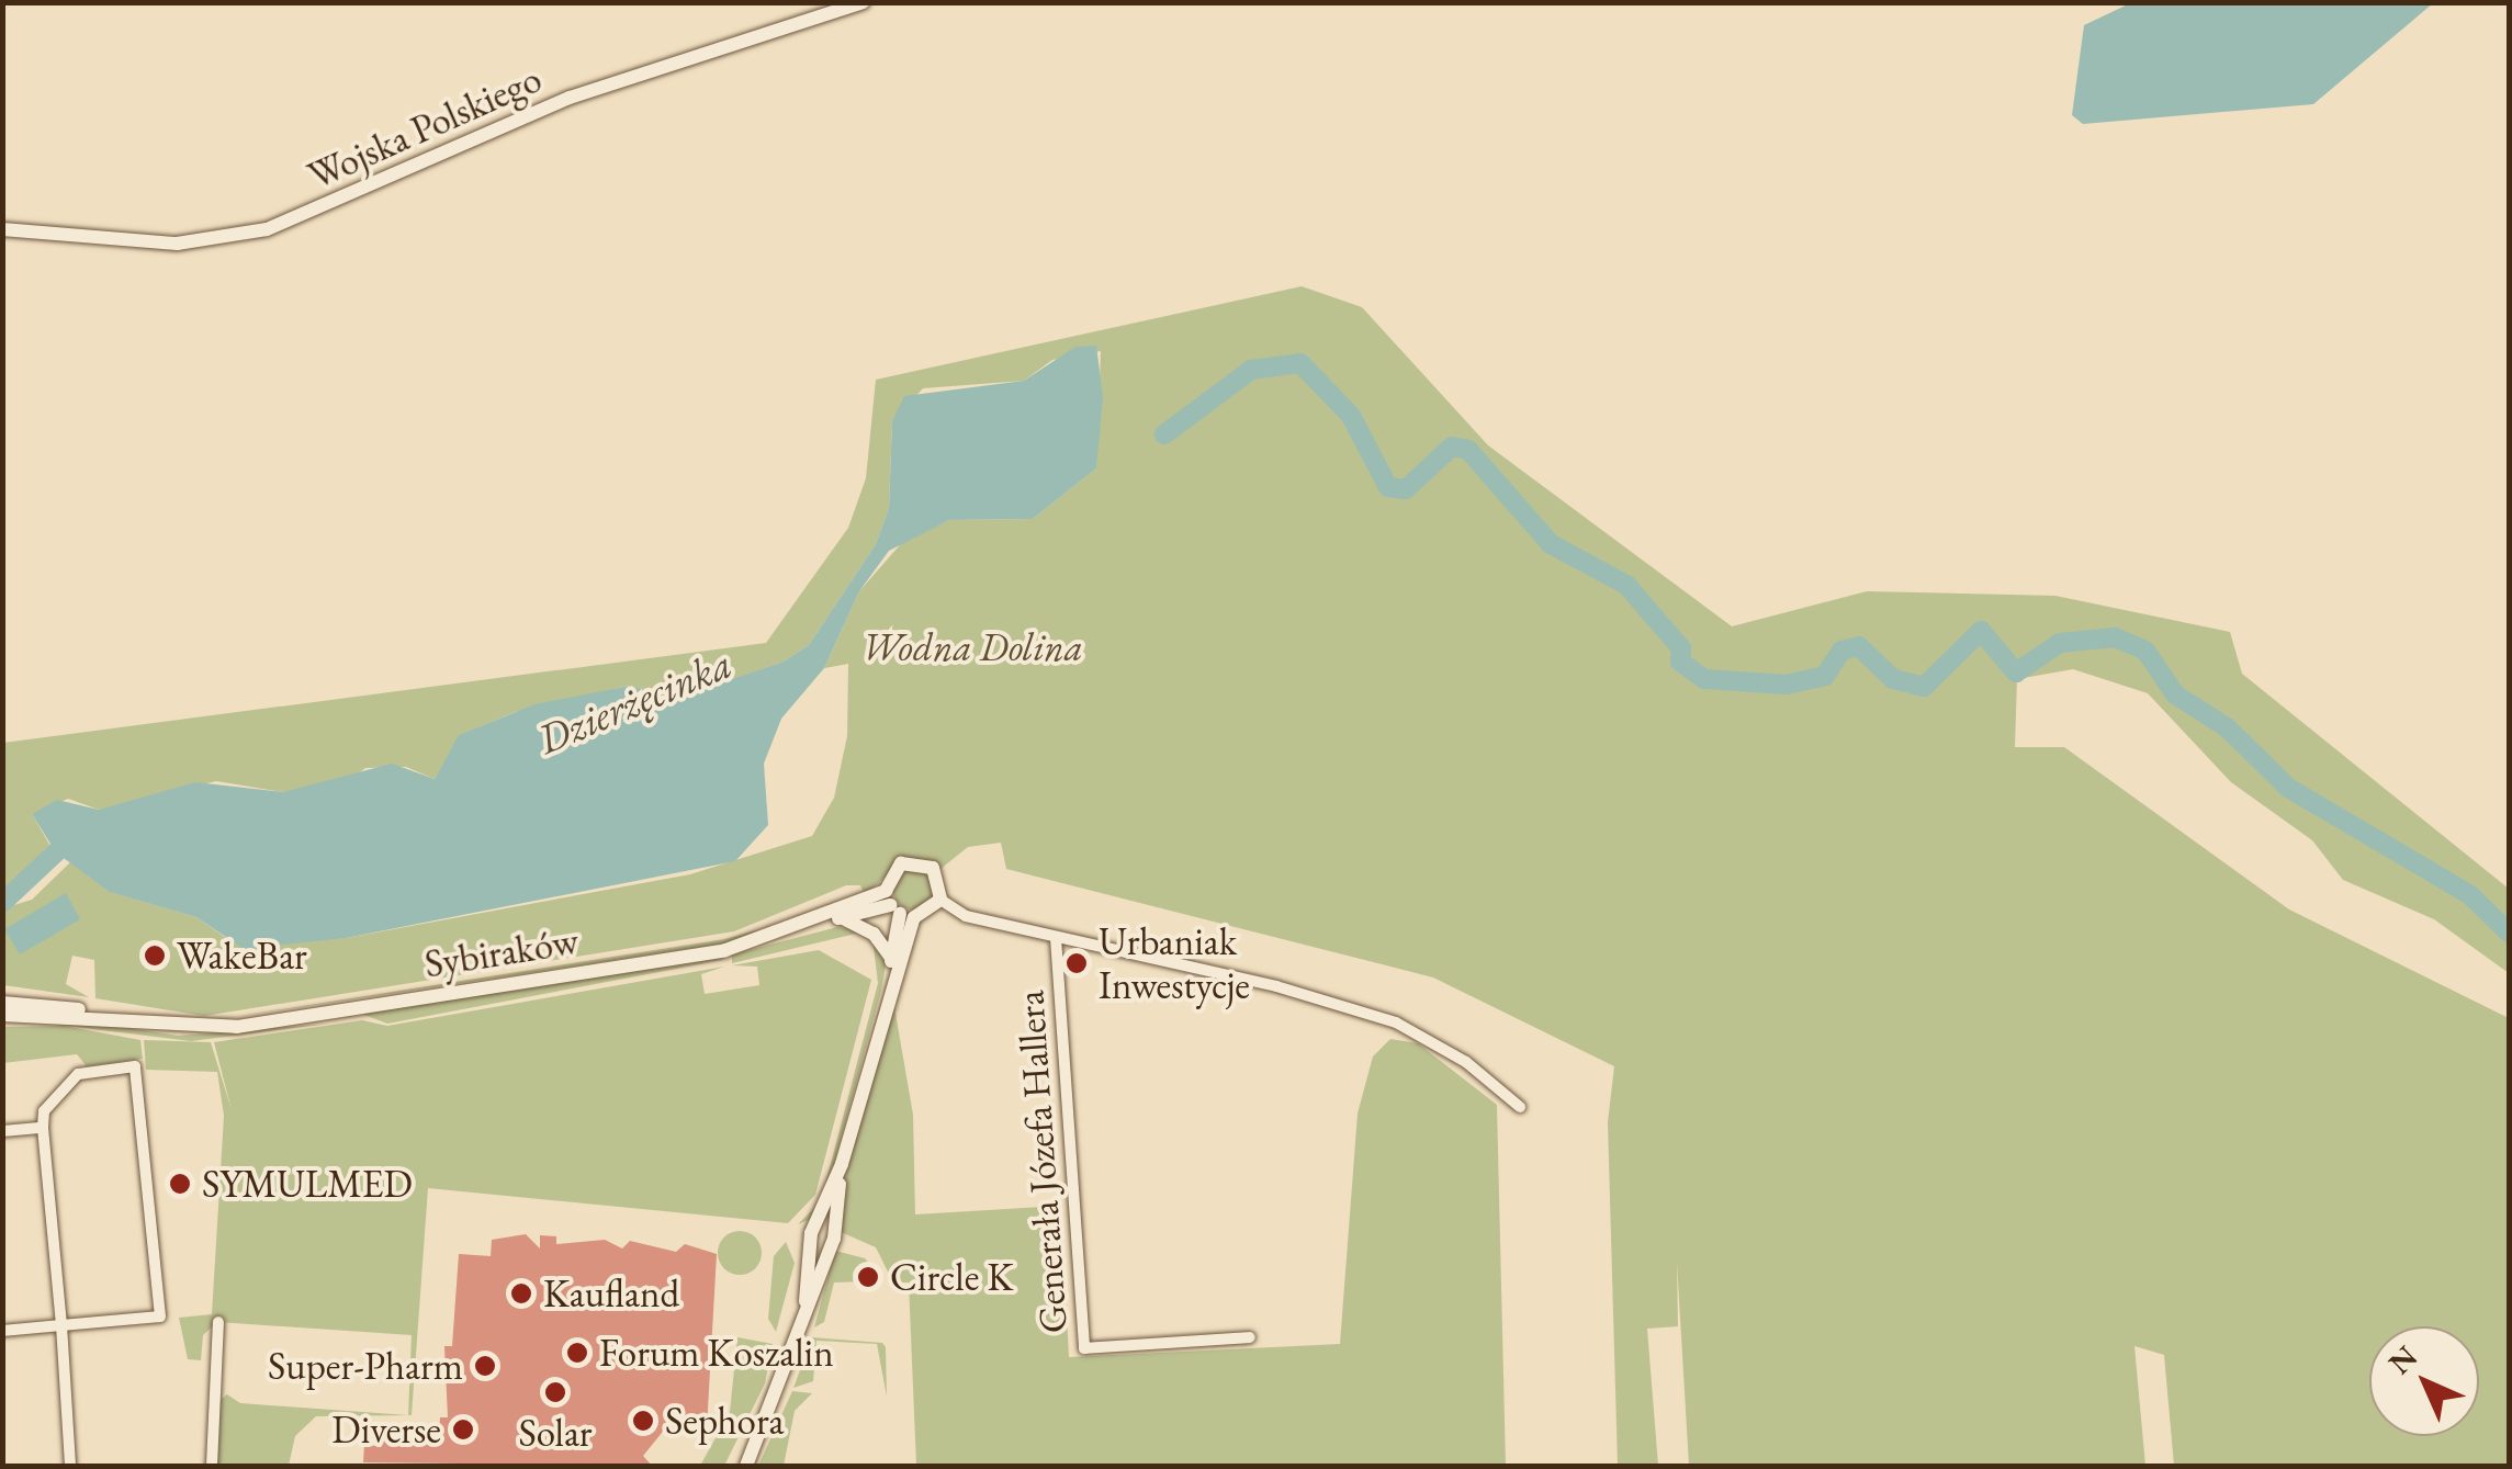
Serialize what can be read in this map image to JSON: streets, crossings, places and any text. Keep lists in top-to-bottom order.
{
  "streets": {
    "street": ["Wojska Polskiego", "Sybiraków", "Generała Józefa Hallera"]
  },
  "water": ["Dzierżęcinka"],
  "parks": ["Wodna Dolina"],
  "places": [
    "WakeBar",
    "Urbaniak Inwestycje",
    "SYMULMED",
    "Circle K",
    "Kaufland",
    "Forum Koszalin",
    "Super-Pharm",
    "Solar",
    "Sephora",
    "Diverse"
  ],
  "north": "top left"
}
